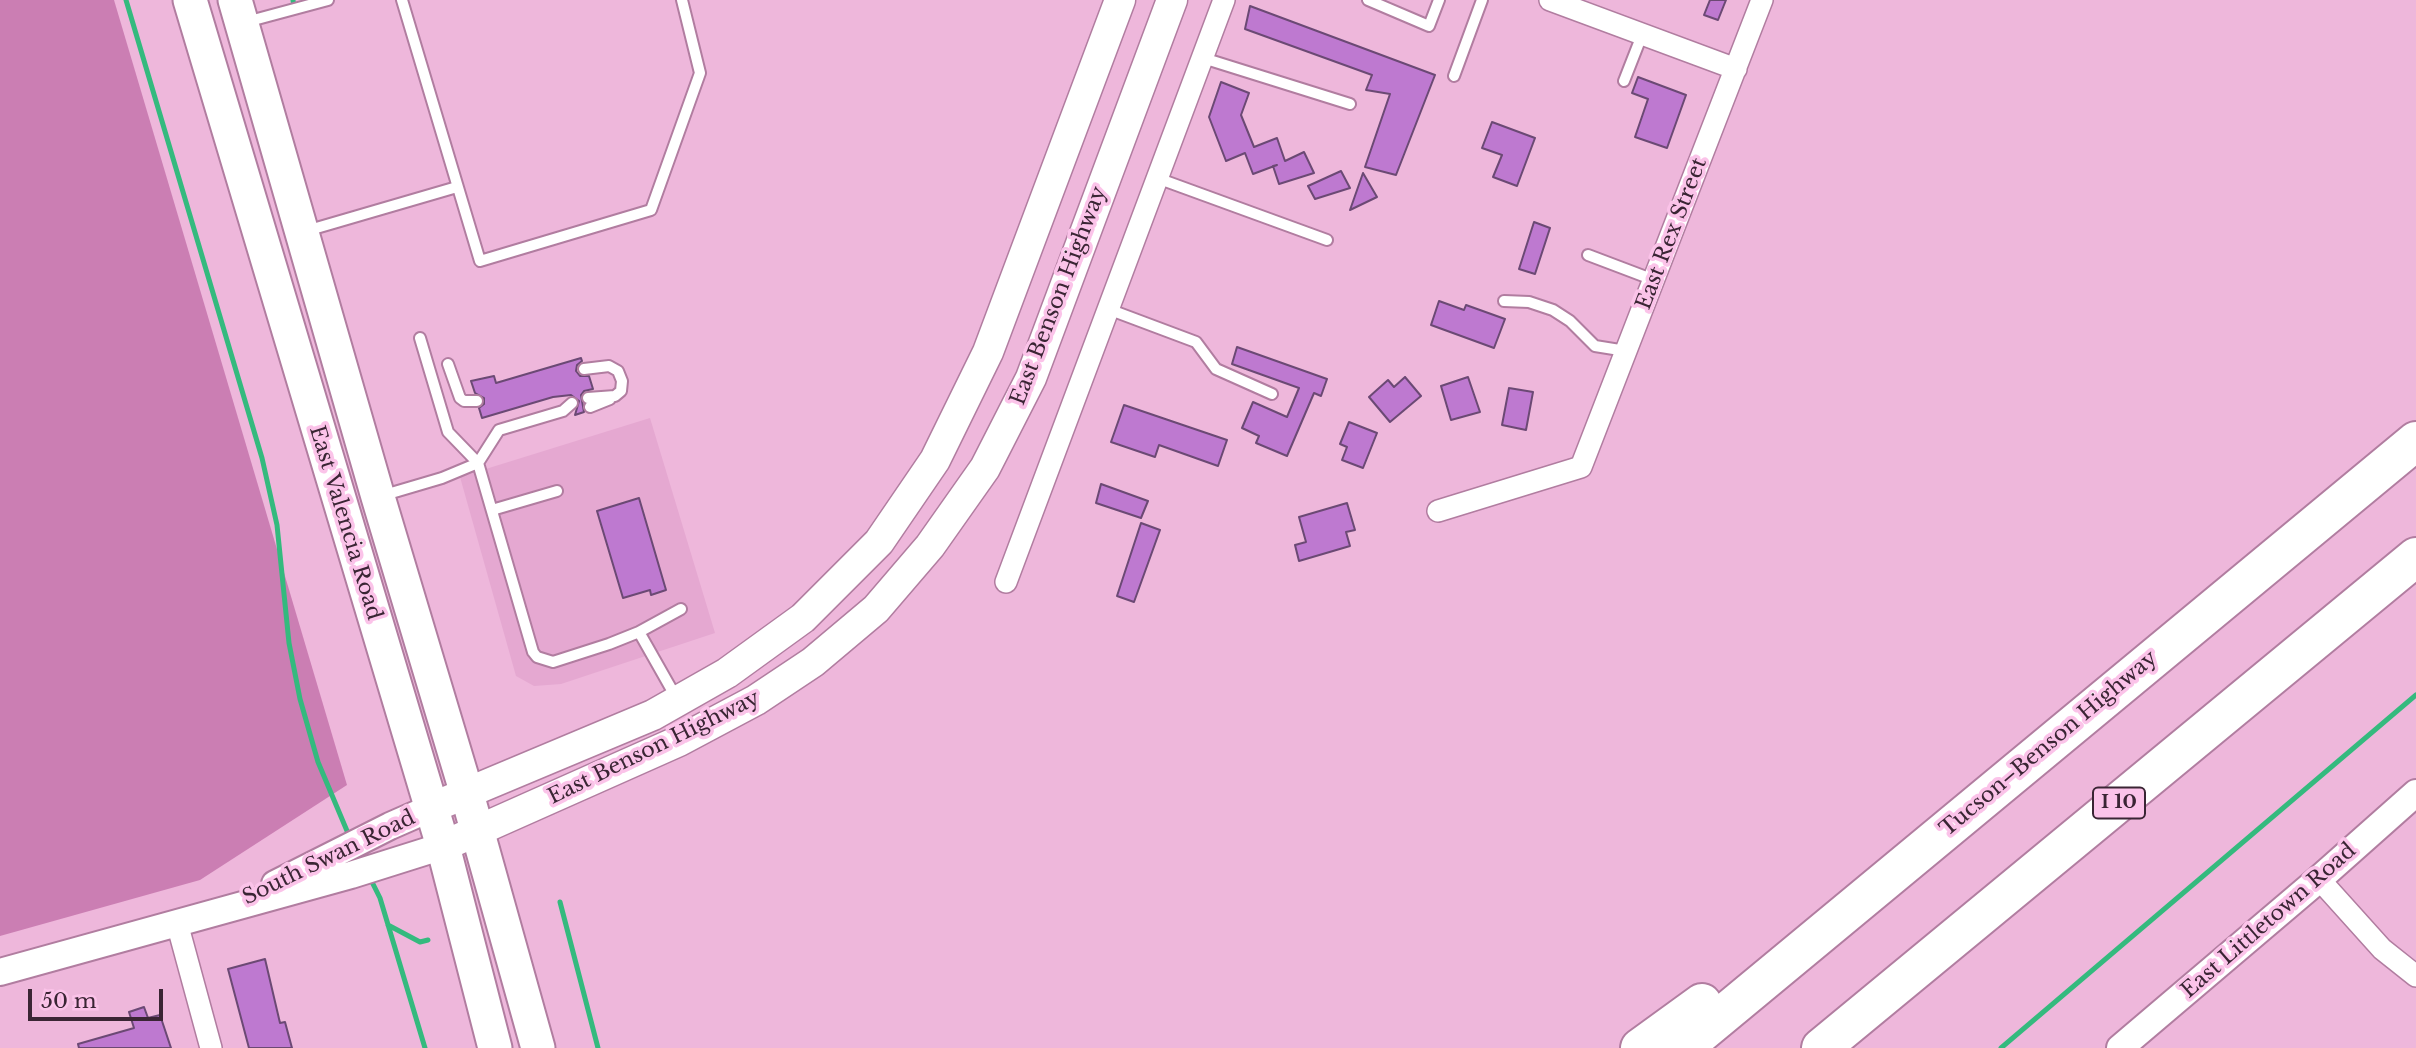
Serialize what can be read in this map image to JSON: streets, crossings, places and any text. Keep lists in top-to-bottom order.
{
  "streets": {
    "highway": ["Tucson–Benson Highway", "I 10"],
    "main road": ["East Benson Highway", "East Valencia Road"],
    "street": ["East Rex Street", "South Swan Road", "East Littletown Road"]
  },
  "crossings": [
    ["East Benson Highway", "East Valencia Road"],
    ["East Benson Highway", "South Swan Road"],
    ["East Valencia Road", "South Swan Road"]
  ],
  "scale_bar": "50 m"
}
